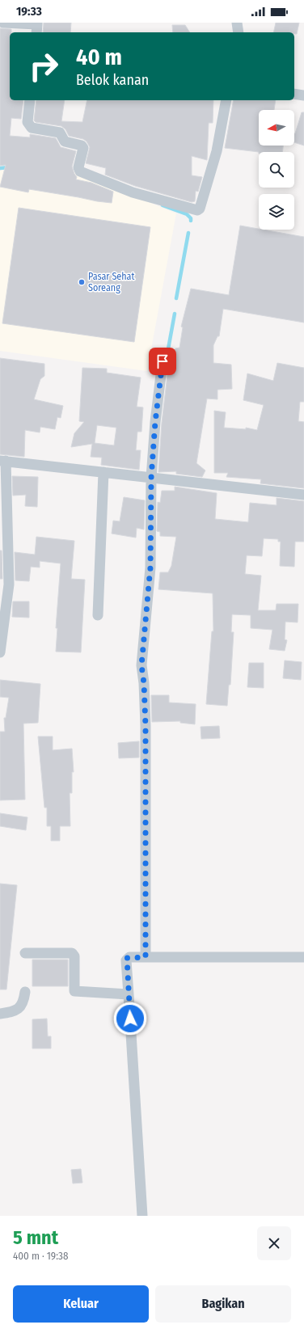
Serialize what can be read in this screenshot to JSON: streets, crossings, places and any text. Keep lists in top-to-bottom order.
{
  "places": ["Pasar Sehat Soreang"],
  "north": "left",
  "page": {
    "status": "19:33",
    "turn": ["40 m", "Belok kanan"],
    "heading": ["5 mnt", "400 m · 19:38"],
    "buttons": ["Keluar", "Bagikan"]
  }
}
